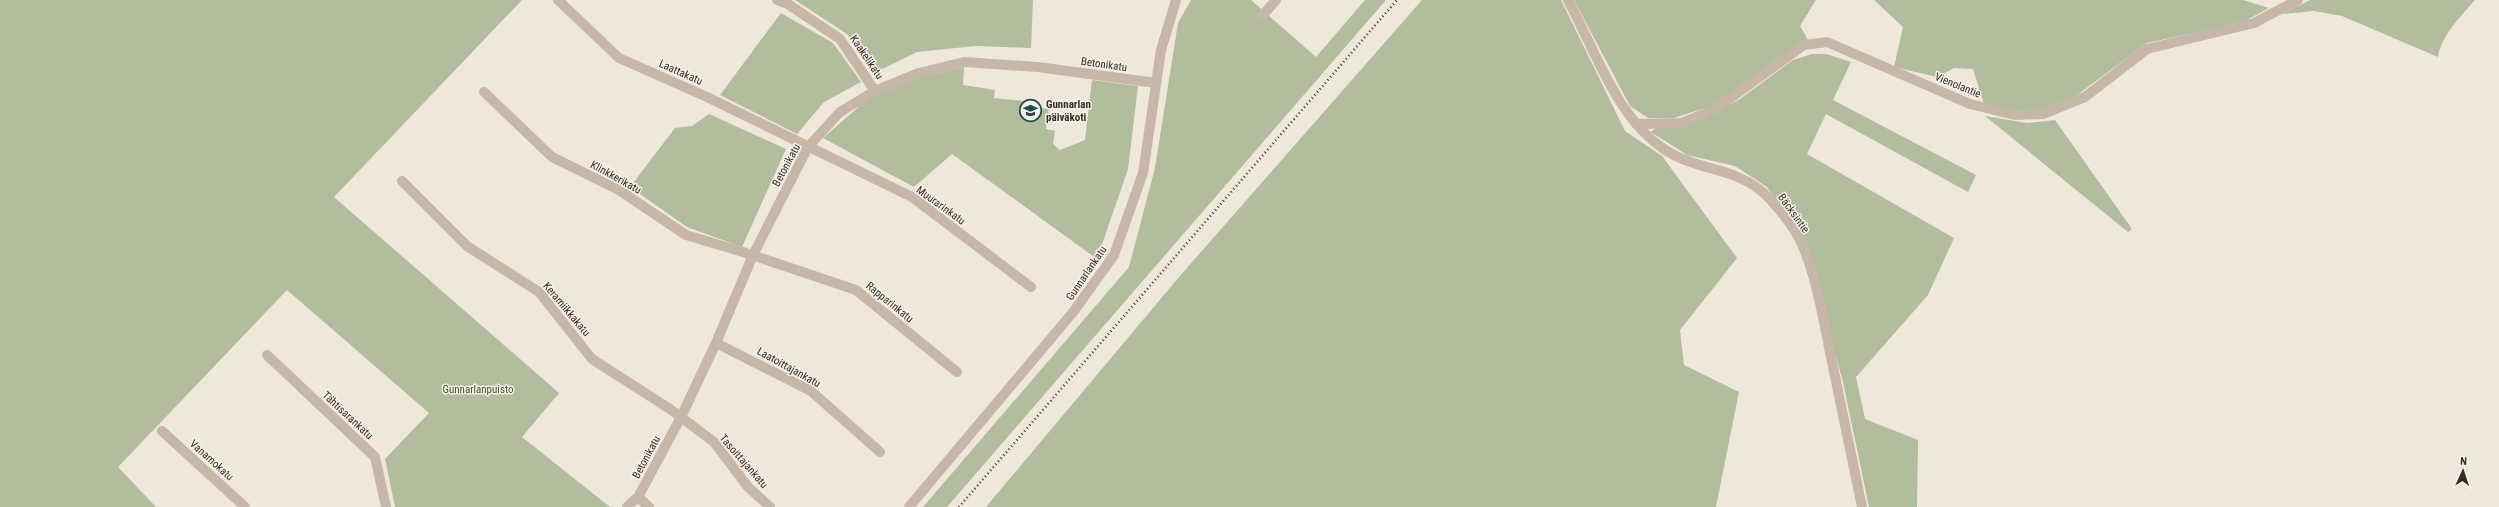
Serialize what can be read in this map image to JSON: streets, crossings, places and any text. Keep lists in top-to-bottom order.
{
  "streets": {
    "street": [
      "Kaakelikatu",
      "Betonikatu",
      "Laattakatu",
      "Vienolantie",
      "Klinkkerikatu",
      "Muurarinkatu",
      "Bäcksintie",
      "Gunnarlankatu",
      "Rapparinkatu",
      "Keramiikkakatu",
      "Laatoittajankatu",
      "Tähtisarankatu",
      "Vanamokatu",
      "Tasoittajankatu"
    ]
  },
  "crossings": [
    ["Kaakelikatu", "Betonikatu"],
    ["Betonikatu", "Laattakatu"],
    ["Betonikatu", "Klinkkerikatu"],
    ["Betonikatu", "Muurarinkatu"],
    ["Betonikatu", "Gunnarlankatu"],
    ["Betonikatu", "Rapparinkatu"],
    ["Betonikatu", "Keramiikkakatu"],
    ["Betonikatu", "Laatoittajankatu"],
    ["Betonikatu", "Tasoittajankatu"],
    ["Laattakatu", "Muurarinkatu"],
    ["Vienolantie", "Bäcksintie"],
    ["Klinkkerikatu", "Rapparinkatu"],
    ["Keramiikkakatu", "Tasoittajankatu"]
  ],
  "parks": ["Gunnarlanpuisto"],
  "places": {
    "school or university": ["Gunnarlan päiväkoti"]
  },
  "north": "top"
}
